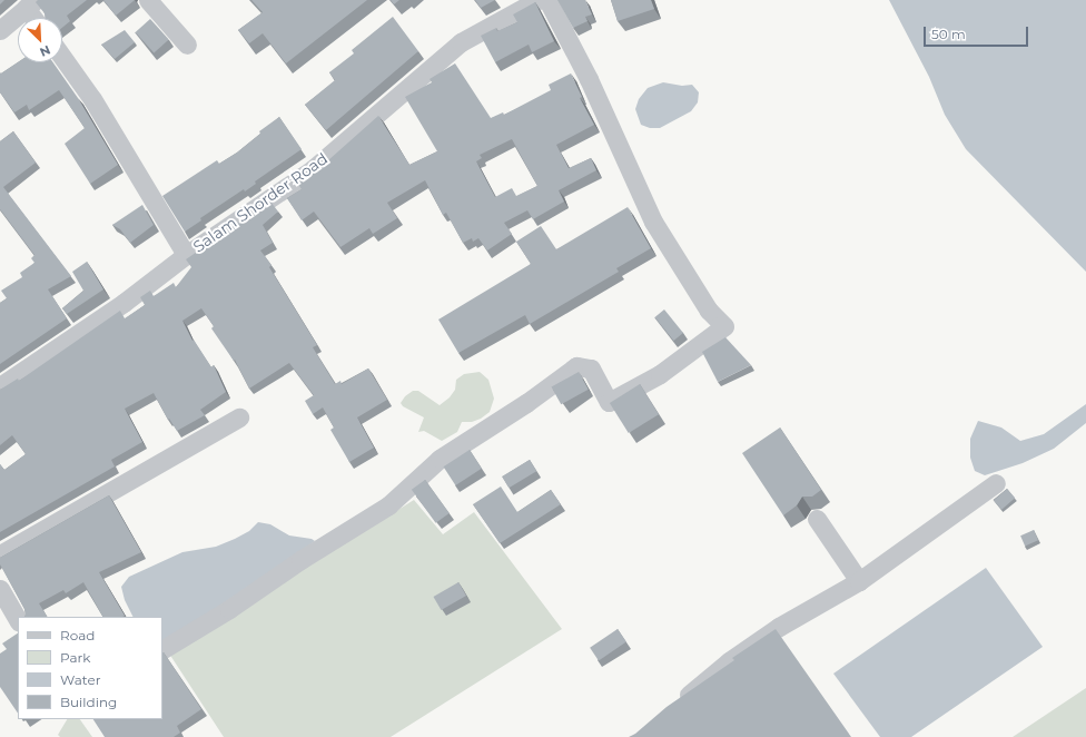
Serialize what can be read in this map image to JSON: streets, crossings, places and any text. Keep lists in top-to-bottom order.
{
  "streets": {
    "street": ["Salam Shorder Road"]
  },
  "legend": [
    "Road",
    "Park",
    "Water",
    "Building"
  ],
  "scale_bar": "50 m",
  "north": "bottom right"
}
